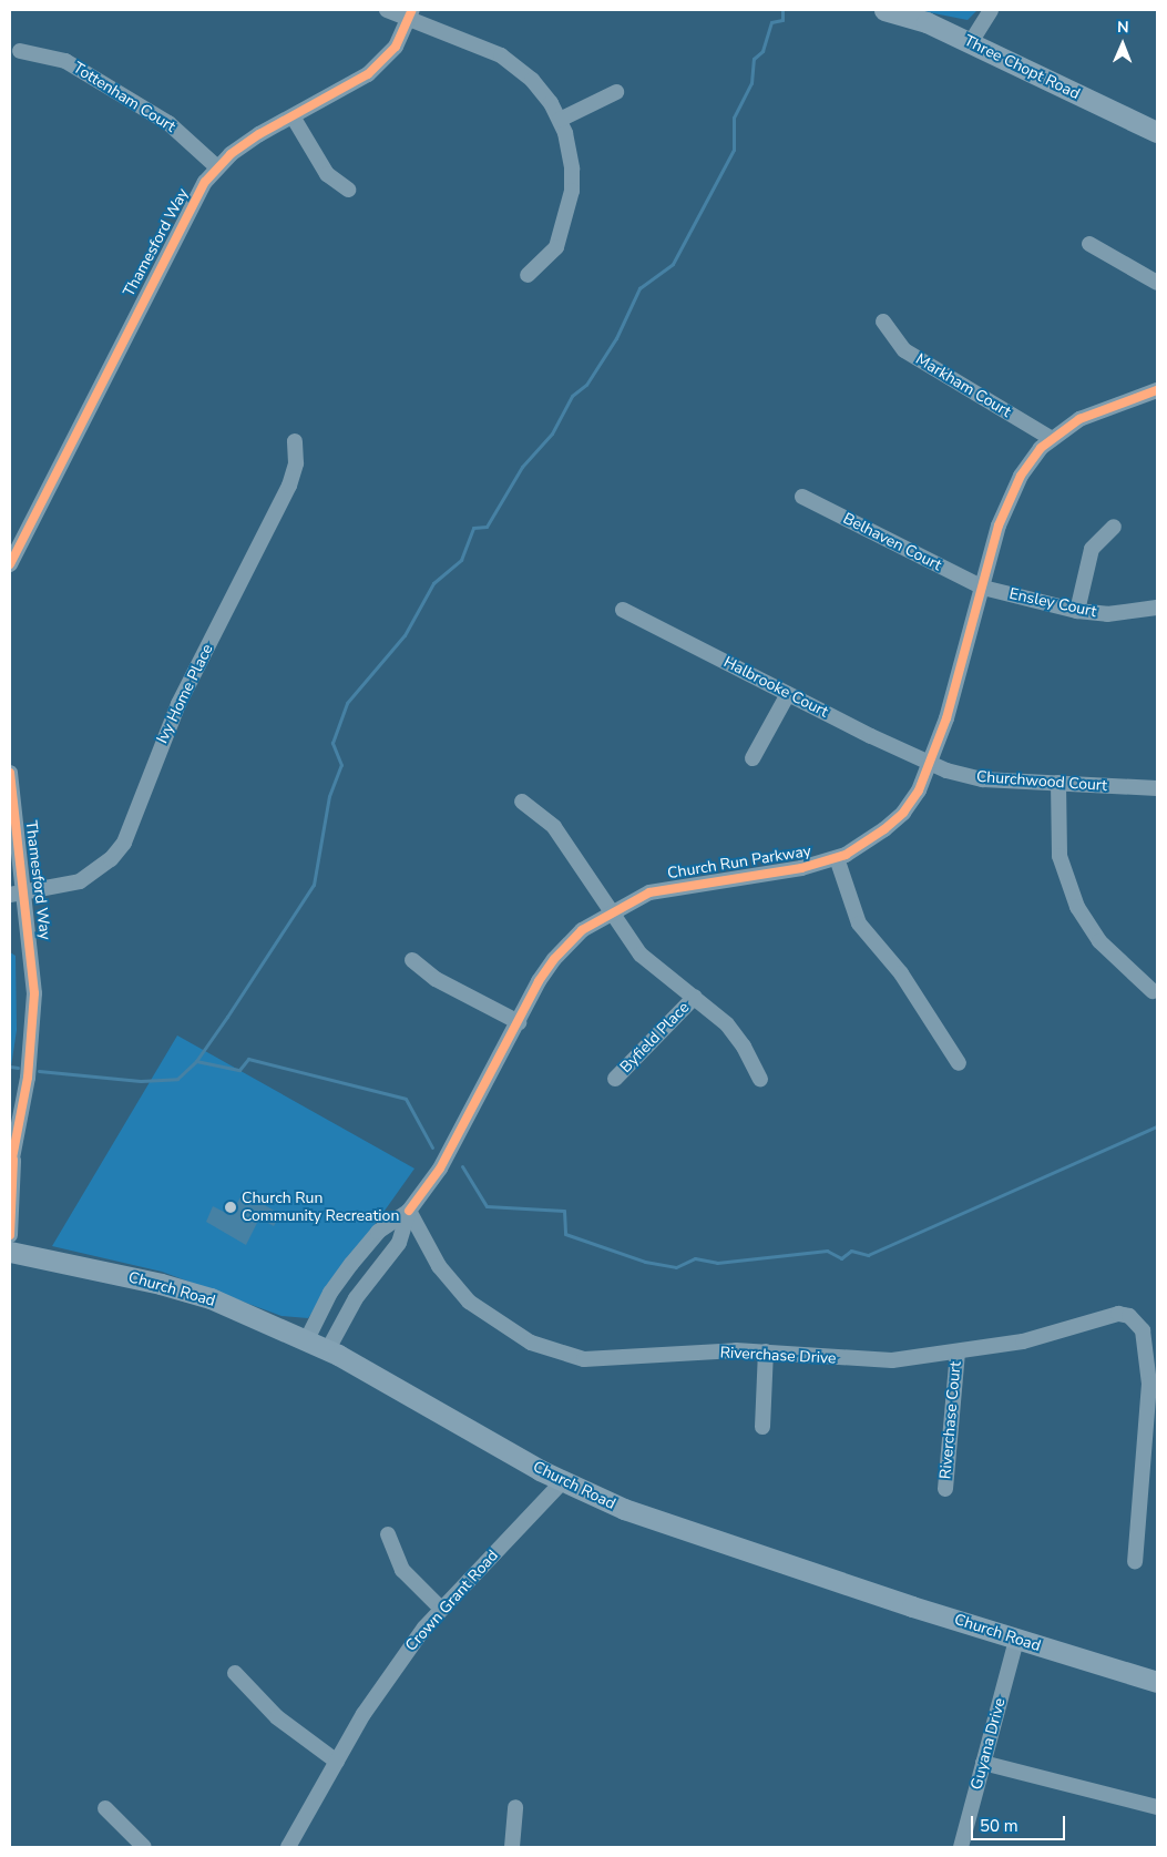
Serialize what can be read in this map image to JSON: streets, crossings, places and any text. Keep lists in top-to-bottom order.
{
  "streets": {
    "main road": ["Three Chopt Road", "Church Road"],
    "street": [
      "Tottenham Court",
      "Thamesford Way",
      "Markham Court",
      "Belhaven Court",
      "Ensley Court",
      "Halbrooke Court",
      "Ivy Home Place",
      "Churchwood Court",
      "Church Run Parkway",
      "Byfield Place",
      "Riverchase Drive",
      "Riverchase Court",
      "Crown Grant Road",
      "Guyana Drive"
    ]
  },
  "crossings": [
    ["Tottenham Court", "Thamesford Way"],
    ["Thamesford Way", "Ivy Home Place"],
    ["Markham Court", "Church Run Parkway"],
    ["Belhaven Court", "Ensley Court"],
    ["Belhaven Court", "Church Run Parkway"],
    ["Ensley Court", "Church Run Parkway"],
    ["Halbrooke Court", "Churchwood Court"],
    ["Halbrooke Court", "Church Run Parkway"],
    ["Churchwood Court", "Church Run Parkway"],
    ["Church Run Parkway", "Church Road"],
    ["Church Run Parkway", "Riverchase Drive"],
    ["Church Road", "Crown Grant Road"],
    ["Church Road", "Guyana Drive"],
    ["Riverchase Drive", "Riverchase Court"]
  ],
  "places": ["Church Run Community Recreation"],
  "scale_bar": "50 m",
  "north": "top"
}
